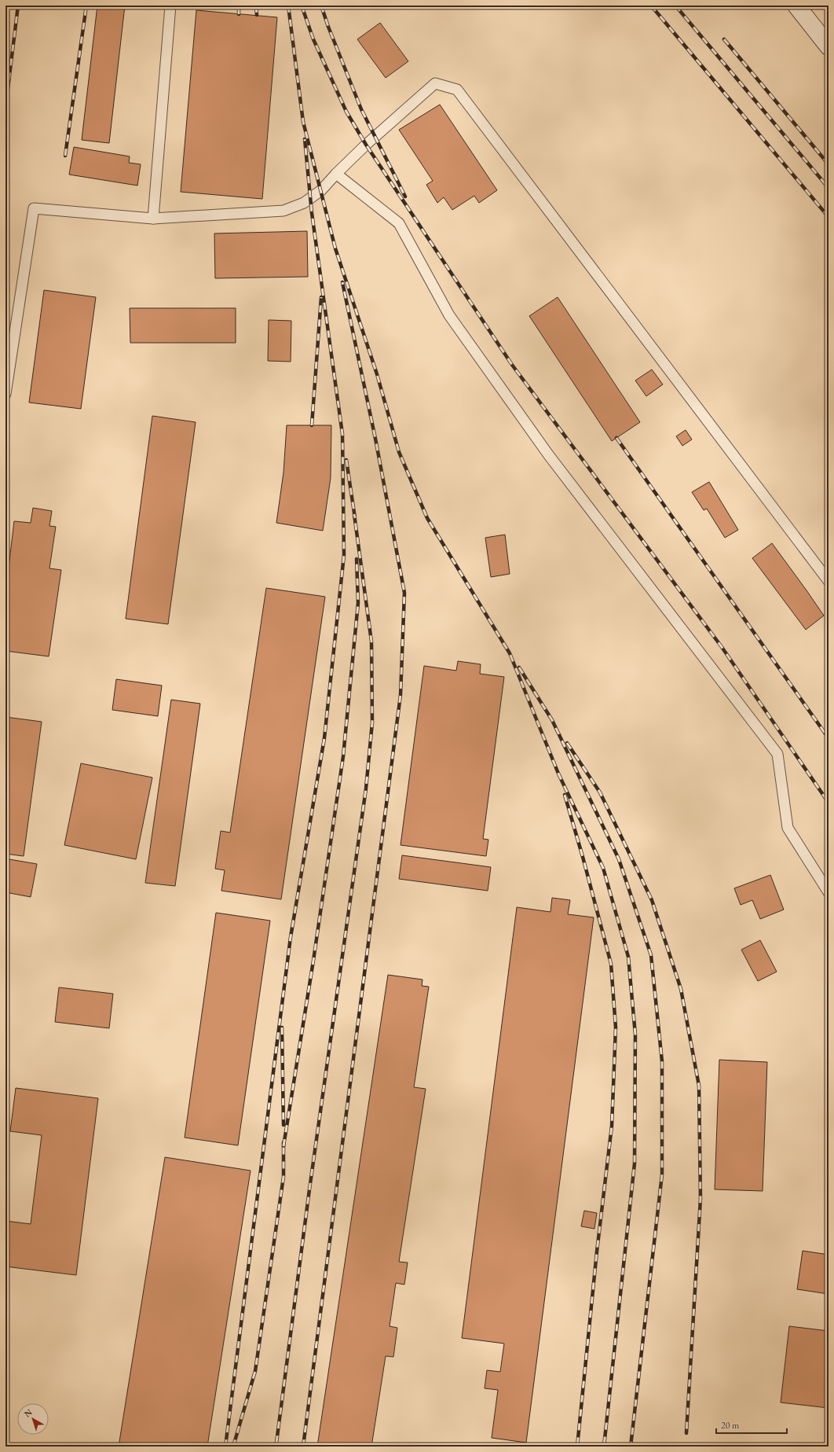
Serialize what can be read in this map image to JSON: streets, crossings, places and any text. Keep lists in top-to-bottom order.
{
  "scale_bar": "20 m",
  "north": "top left"
}
